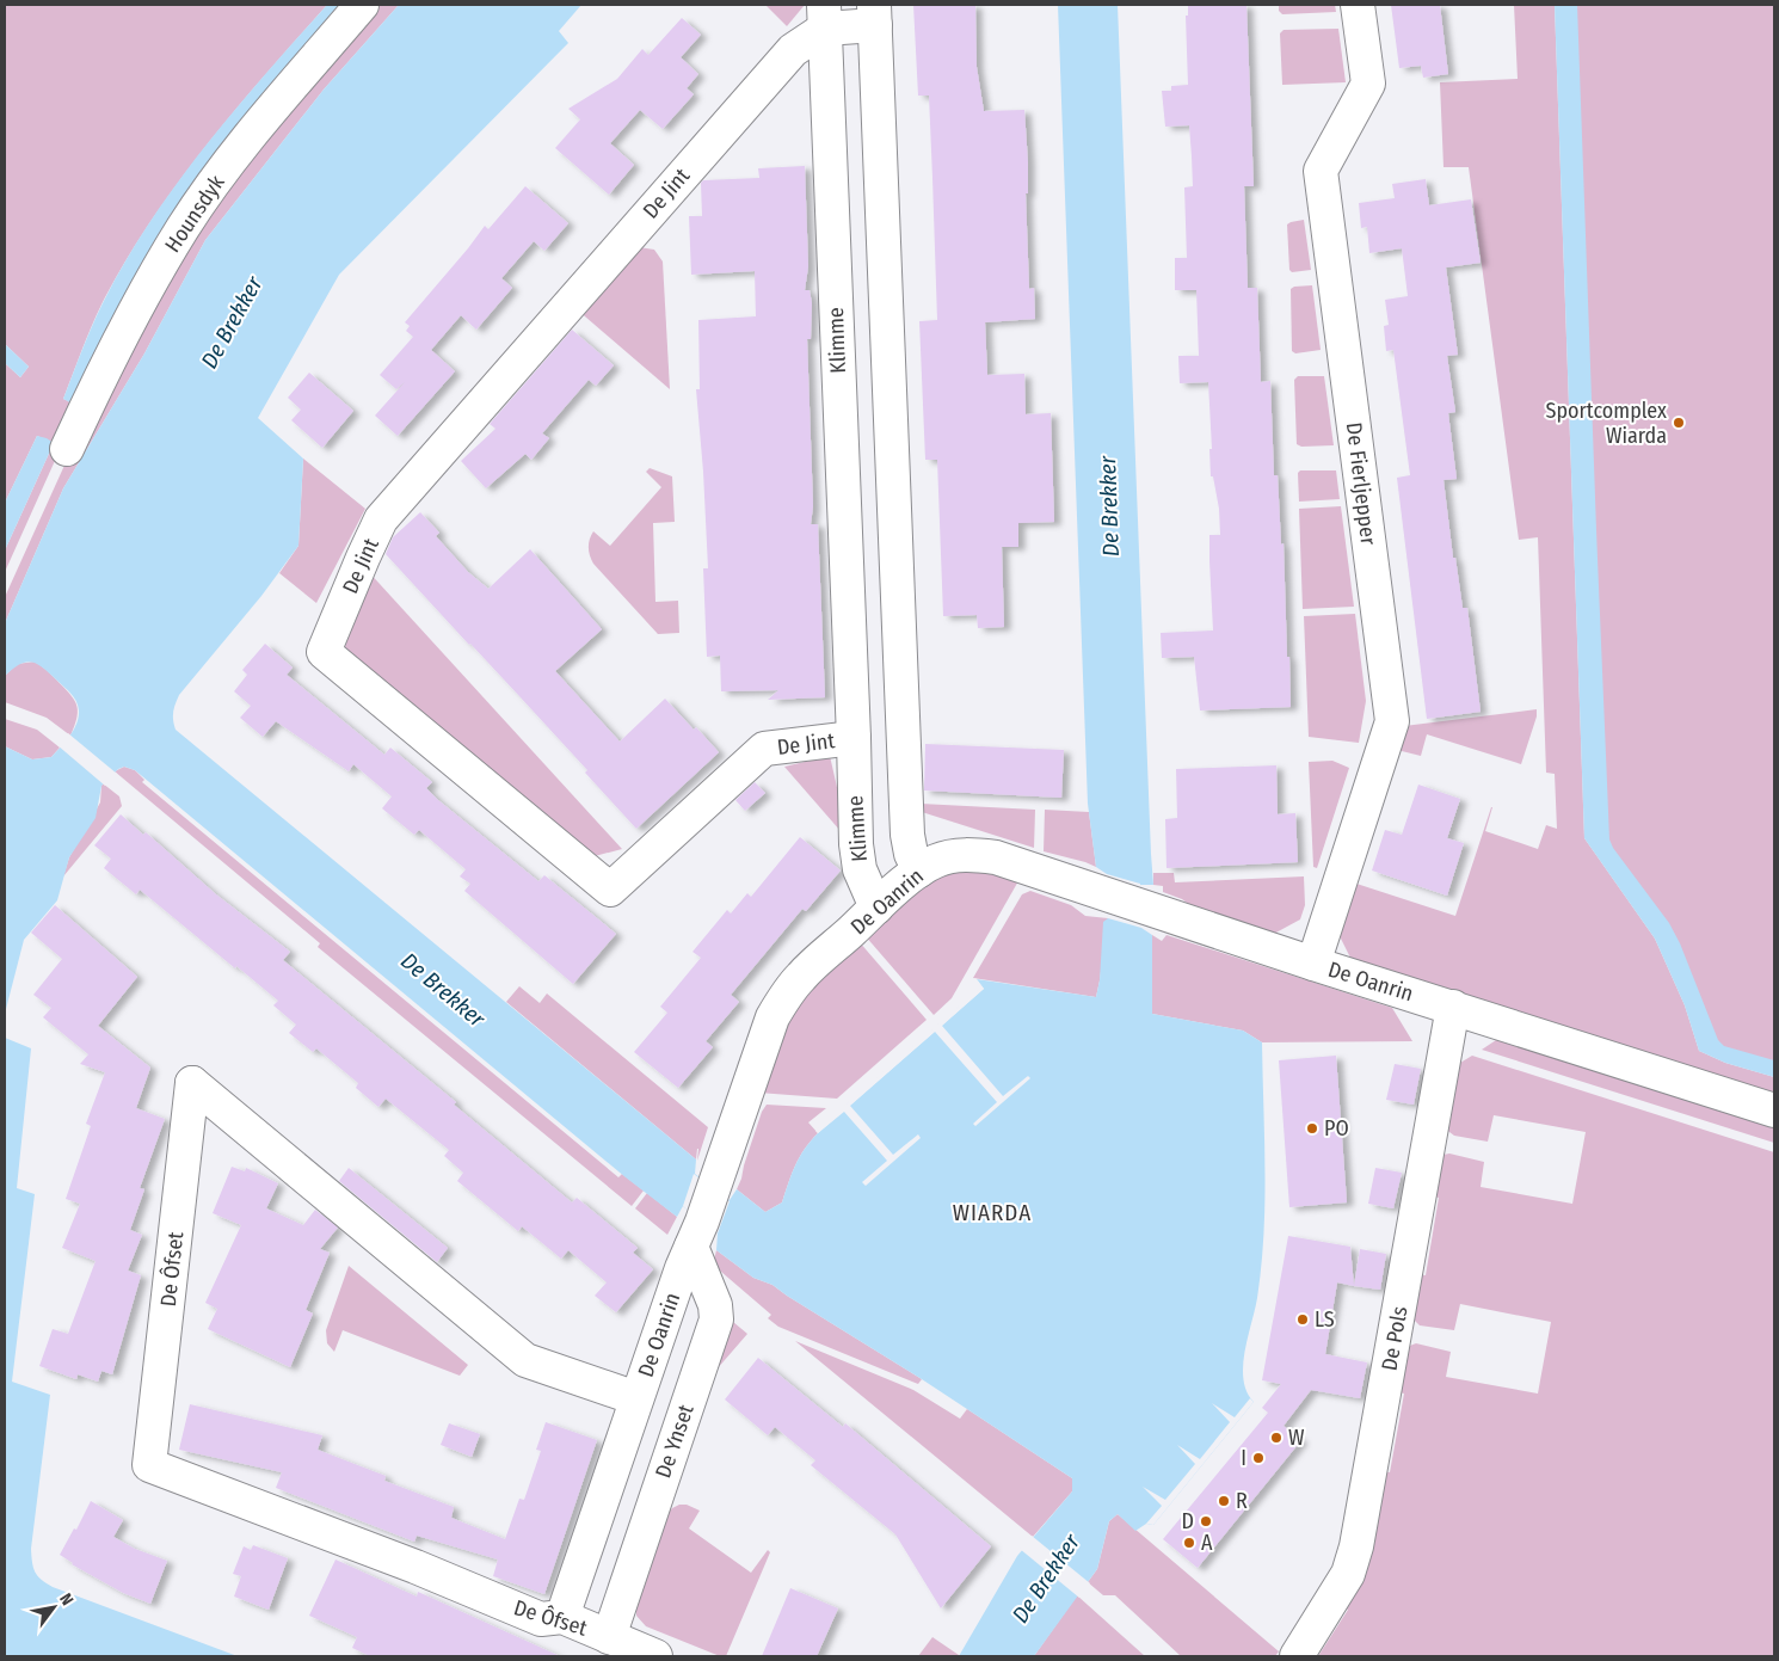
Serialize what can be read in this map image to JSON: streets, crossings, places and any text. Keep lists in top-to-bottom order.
{
  "streets": {
    "street": [
      "De Jint",
      "Hounsdyk",
      "Klimme",
      "De Fierljepper",
      "De Oanrin",
      "De Ôfset",
      "De Pols",
      "De Ynset"
    ]
  },
  "crossings": [
    ["De Jint", "Klimme"],
    ["Klimme", "De Oanrin"],
    ["De Fierljepper", "De Oanrin"],
    ["De Oanrin", "De Ôfset"],
    ["De Oanrin", "De Pols"],
    ["De Oanrin", "De Ynset"],
    ["De Ôfset", "De Ynset"]
  ],
  "districts": ["WIARDA"],
  "water": ["De Brekker"],
  "places": [
    "Sportcomplex Wiarda",
    "PO",
    "LS",
    "W",
    "I",
    "R",
    "D",
    "A"
  ],
  "north": "top right"
}
